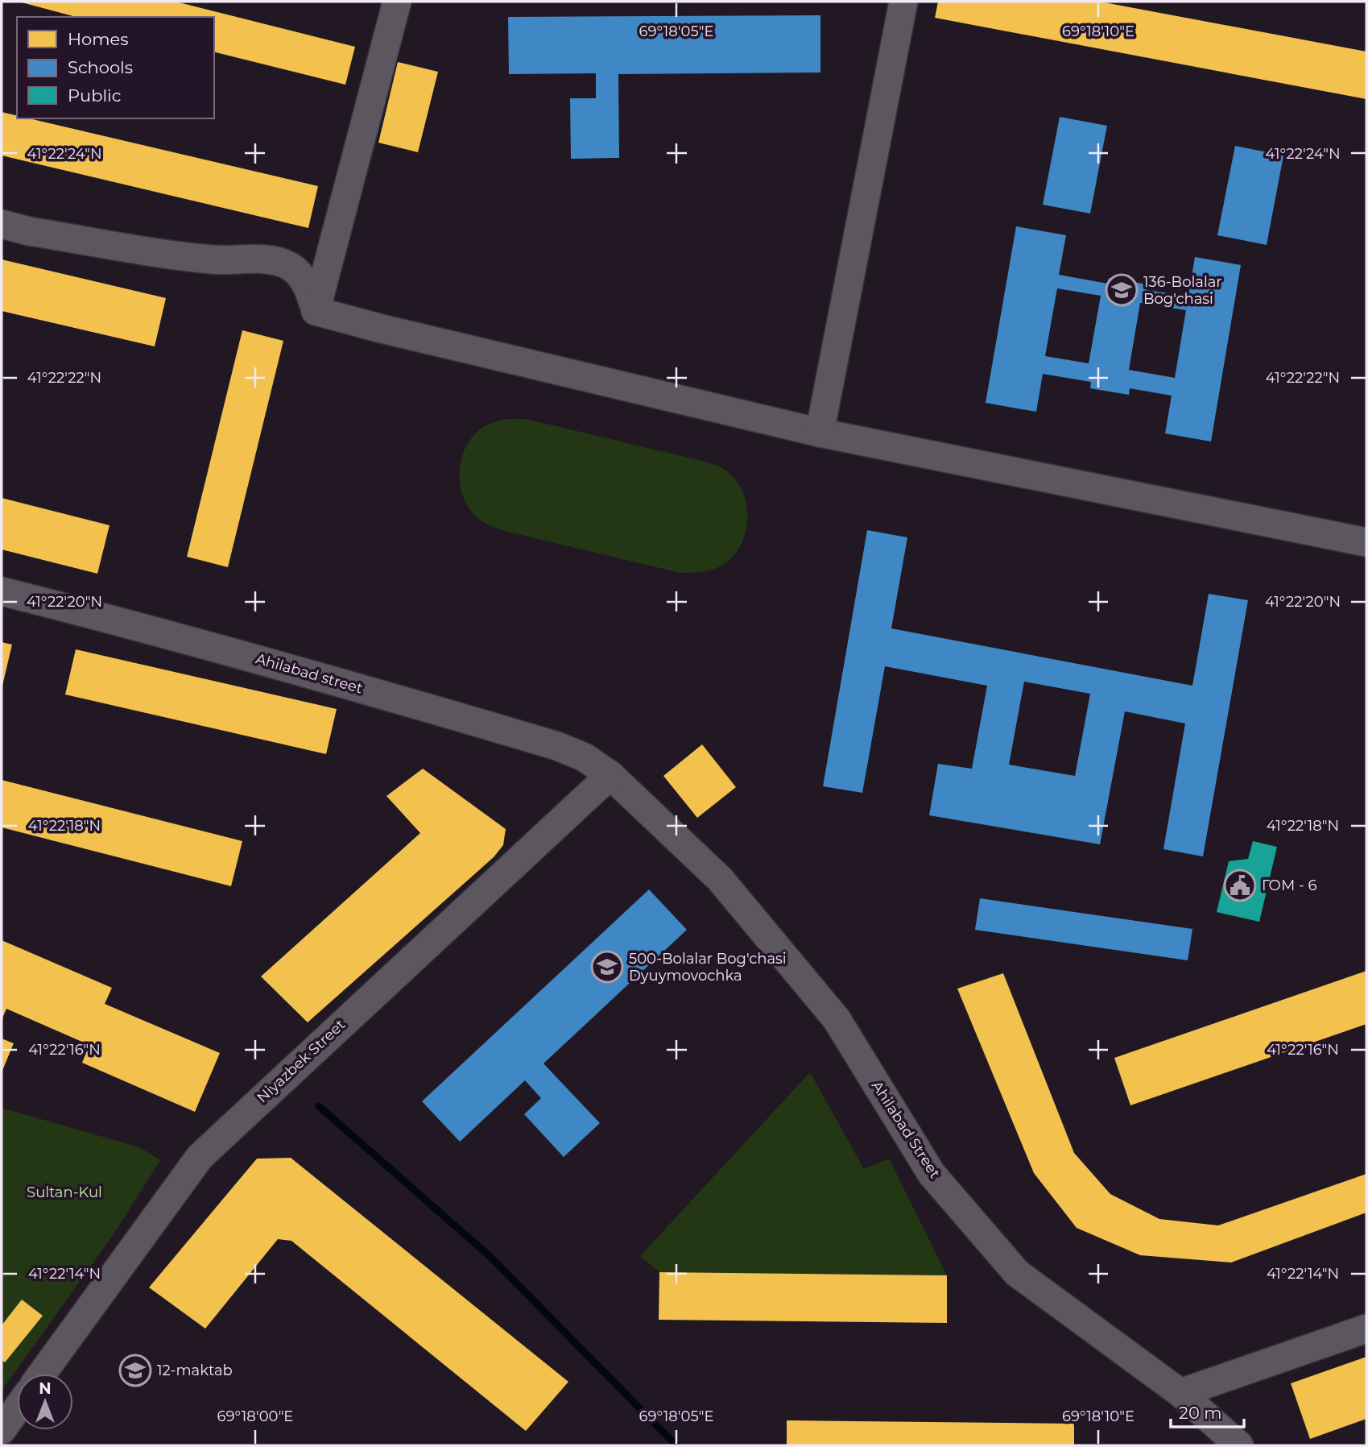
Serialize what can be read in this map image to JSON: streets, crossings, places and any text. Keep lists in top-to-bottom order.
{
  "streets": {
    "street": ["Ahilabad street", "Niyazbek Street", "Ahilabad Street"]
  },
  "crossings": [
    ["Ahilabad street", "Niyazbek Street"],
    ["Ahilabad street", "Ahilabad Street"],
    ["Niyazbek Street", "Ahilabad Street"]
  ],
  "parks": ["Sultan-Kul"],
  "places": {
    "school or university": ["136-Bolalar Bog'chasi", "500-Bolalar Bog'chasi Dyuymovochka", "12-maktab"],
    "public building": ["ГОМ - 6"]
  },
  "legend": ["Homes", "Schools", "Public"],
  "scale_bar": "20 m",
  "north": "top",
  "coordinates": [
    "69°18'05\"E",
    "69°18'10\"E",
    "41°22'24\"N",
    "41°22'22\"N",
    "41°22'20\"N",
    "41°22'18\"N",
    "41°22'16\"N",
    "41°22'14\"N",
    "69°18'00\"E"
  ]
}
